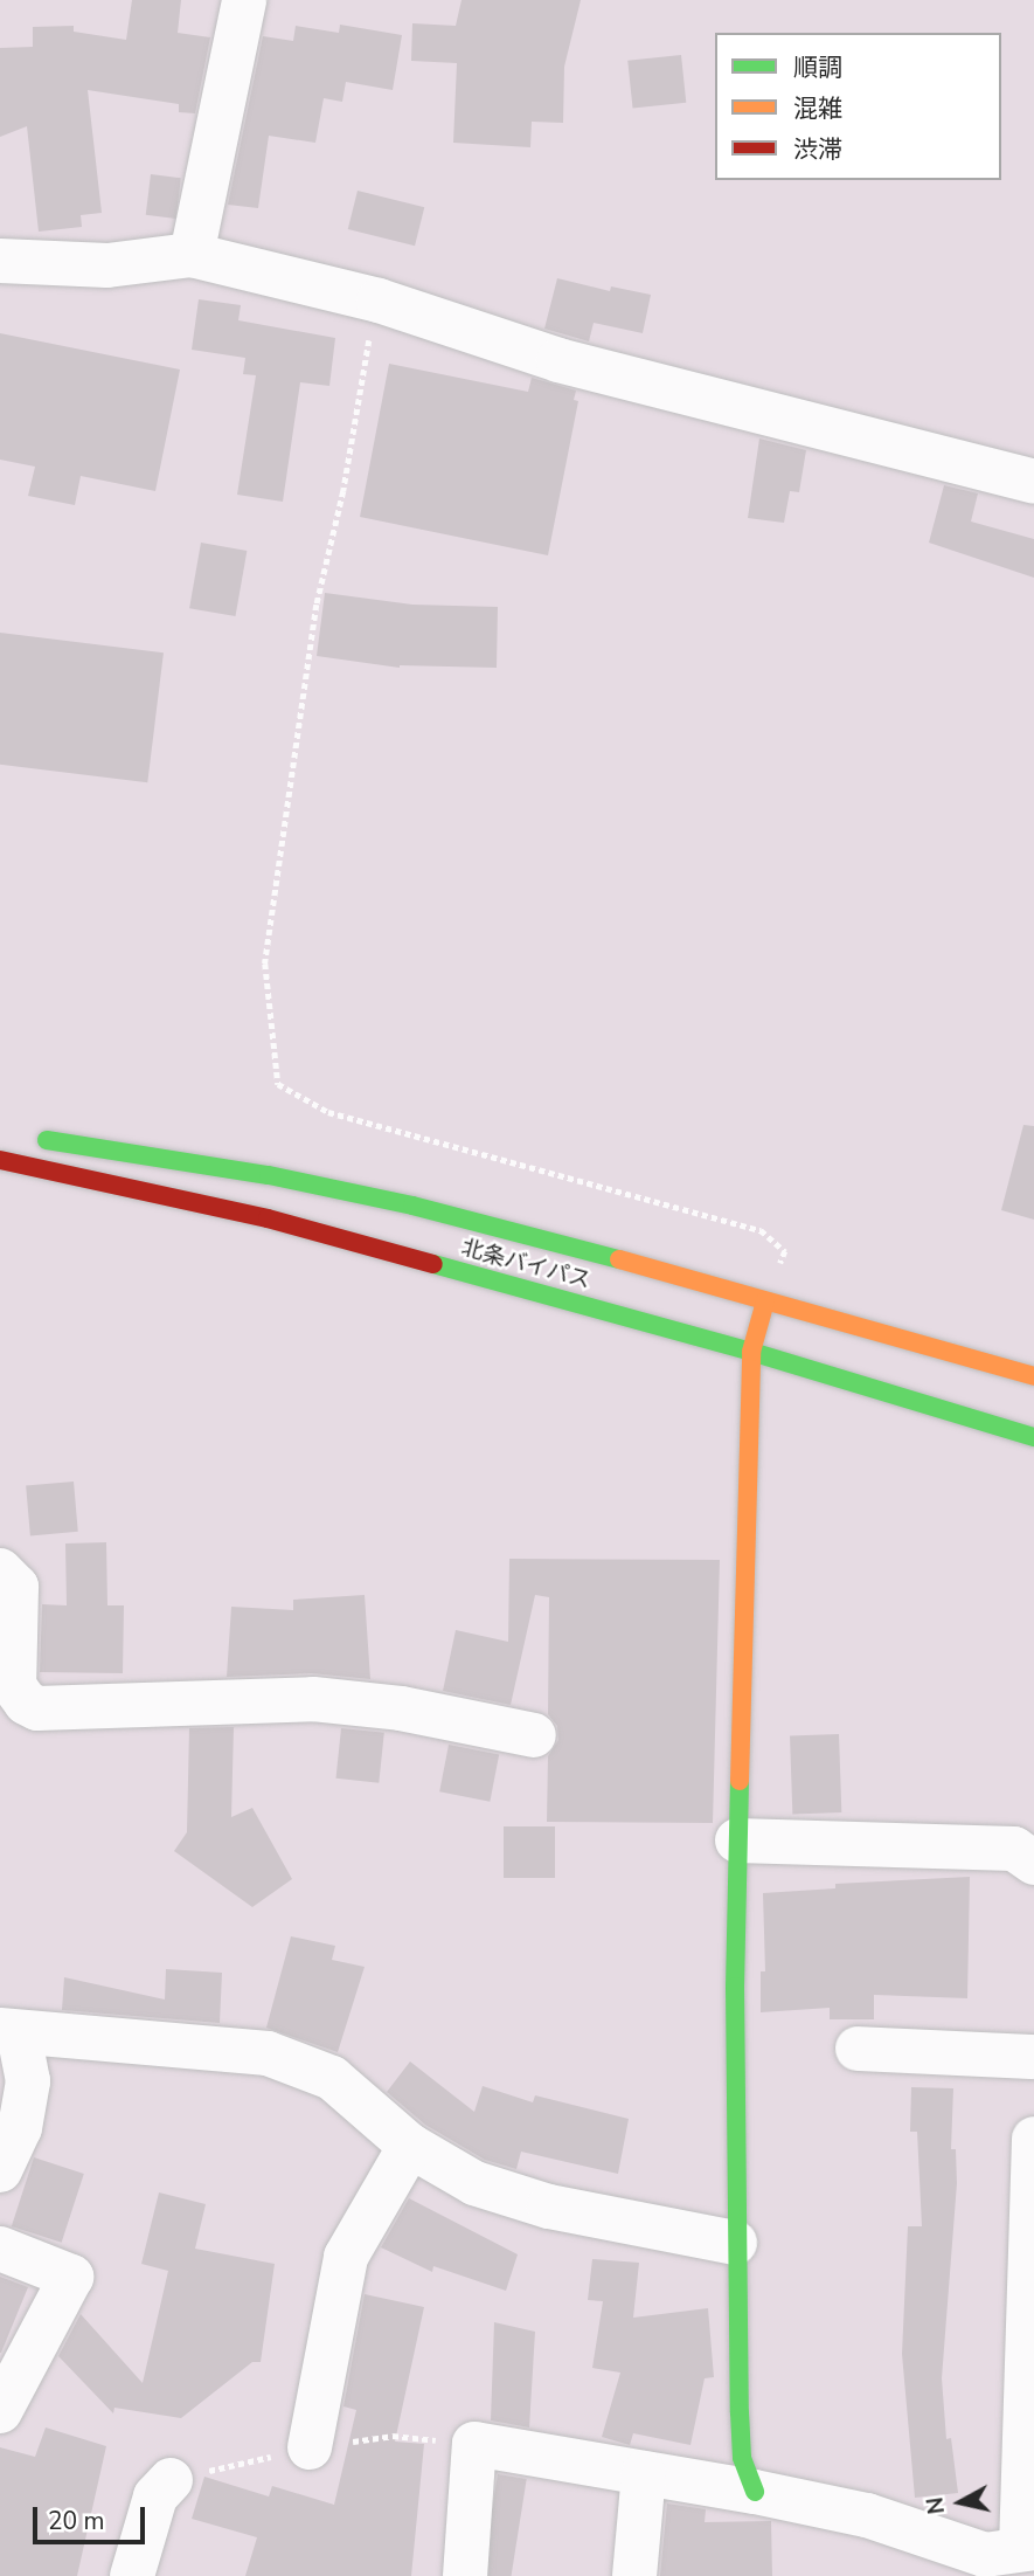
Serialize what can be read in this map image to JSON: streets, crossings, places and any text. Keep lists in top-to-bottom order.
{
  "streets": {
    "main road": ["北条バイパス"]
  },
  "legend": ["順調", "混雑", "渋滞"],
  "scale_bar": "20 m",
  "north": "left"
}
